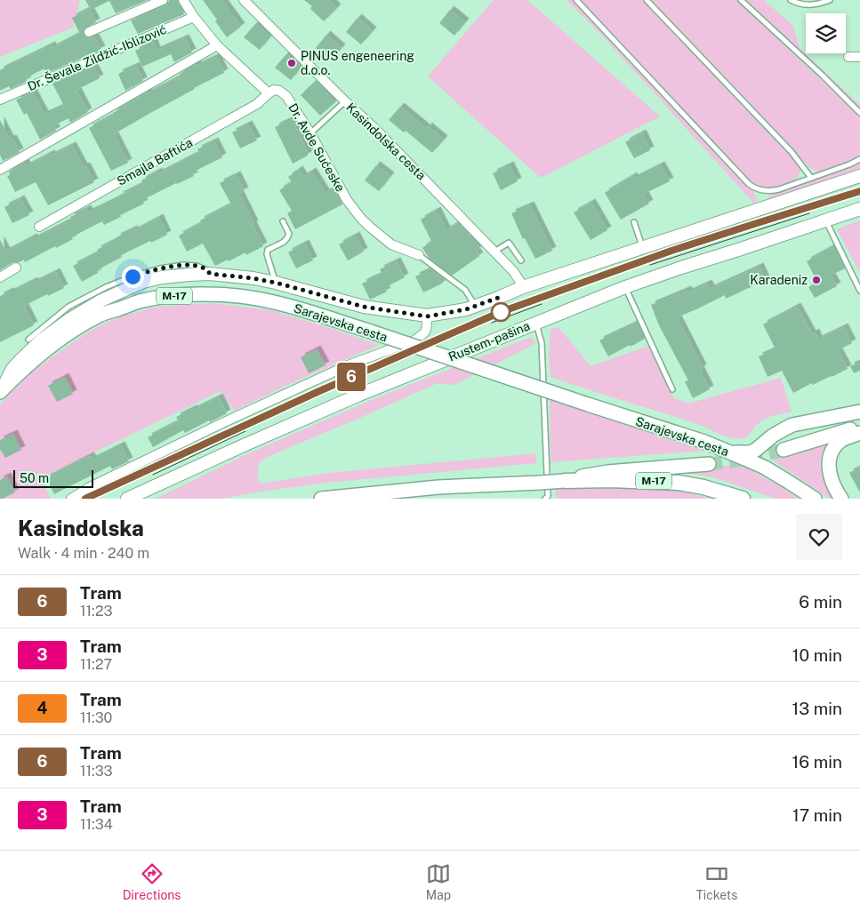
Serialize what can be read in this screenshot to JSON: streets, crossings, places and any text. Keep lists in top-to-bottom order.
{
  "streets": {
    "highway": ["M-17"],
    "main road": ["Sarajevska cesta", "Rustem-pašina"],
    "street": [
      "Dr. Ševale Zildžić-Iblizović",
      "Kasindolska cesta",
      "Dr. Avde Sućeske",
      "Smajla Baftića"
    ]
  },
  "crossings": [
    ["Dr. Ševale Zildžić-Iblizović", "Dr. Avde Sućeske"],
    ["Dr. Avde Sućeske", "Smajla Baftića"]
  ],
  "places": ["PINUS engeneering d.o.o.", "Karadeniz"],
  "lines": ["tram line 6"],
  "scale_bar": "50 m",
  "page": {
    "on_map": "6",
    "scale": "50 m",
    "heading": ["Kasindolska", "Walk · 4 min · 240 m"],
    "list": [
      {
        "mark": "6",
        "name": "Tram",
        "note": "11:23",
        "value": "6 min"
      },
      {
        "mark": "3",
        "name": "Tram",
        "note": "11:27",
        "value": "10 min"
      },
      {
        "mark": "4",
        "name": "Tram",
        "note": "11:30",
        "value": "13 min"
      },
      {
        "mark": "6",
        "name": "Tram",
        "note": "11:33",
        "value": "16 min"
      },
      {
        "mark": "3",
        "name": "Tram",
        "note": "11:34",
        "value": "17 min"
      }
    ],
    "tabs": ["Directions", "Map", "Tickets"]
  }
}
